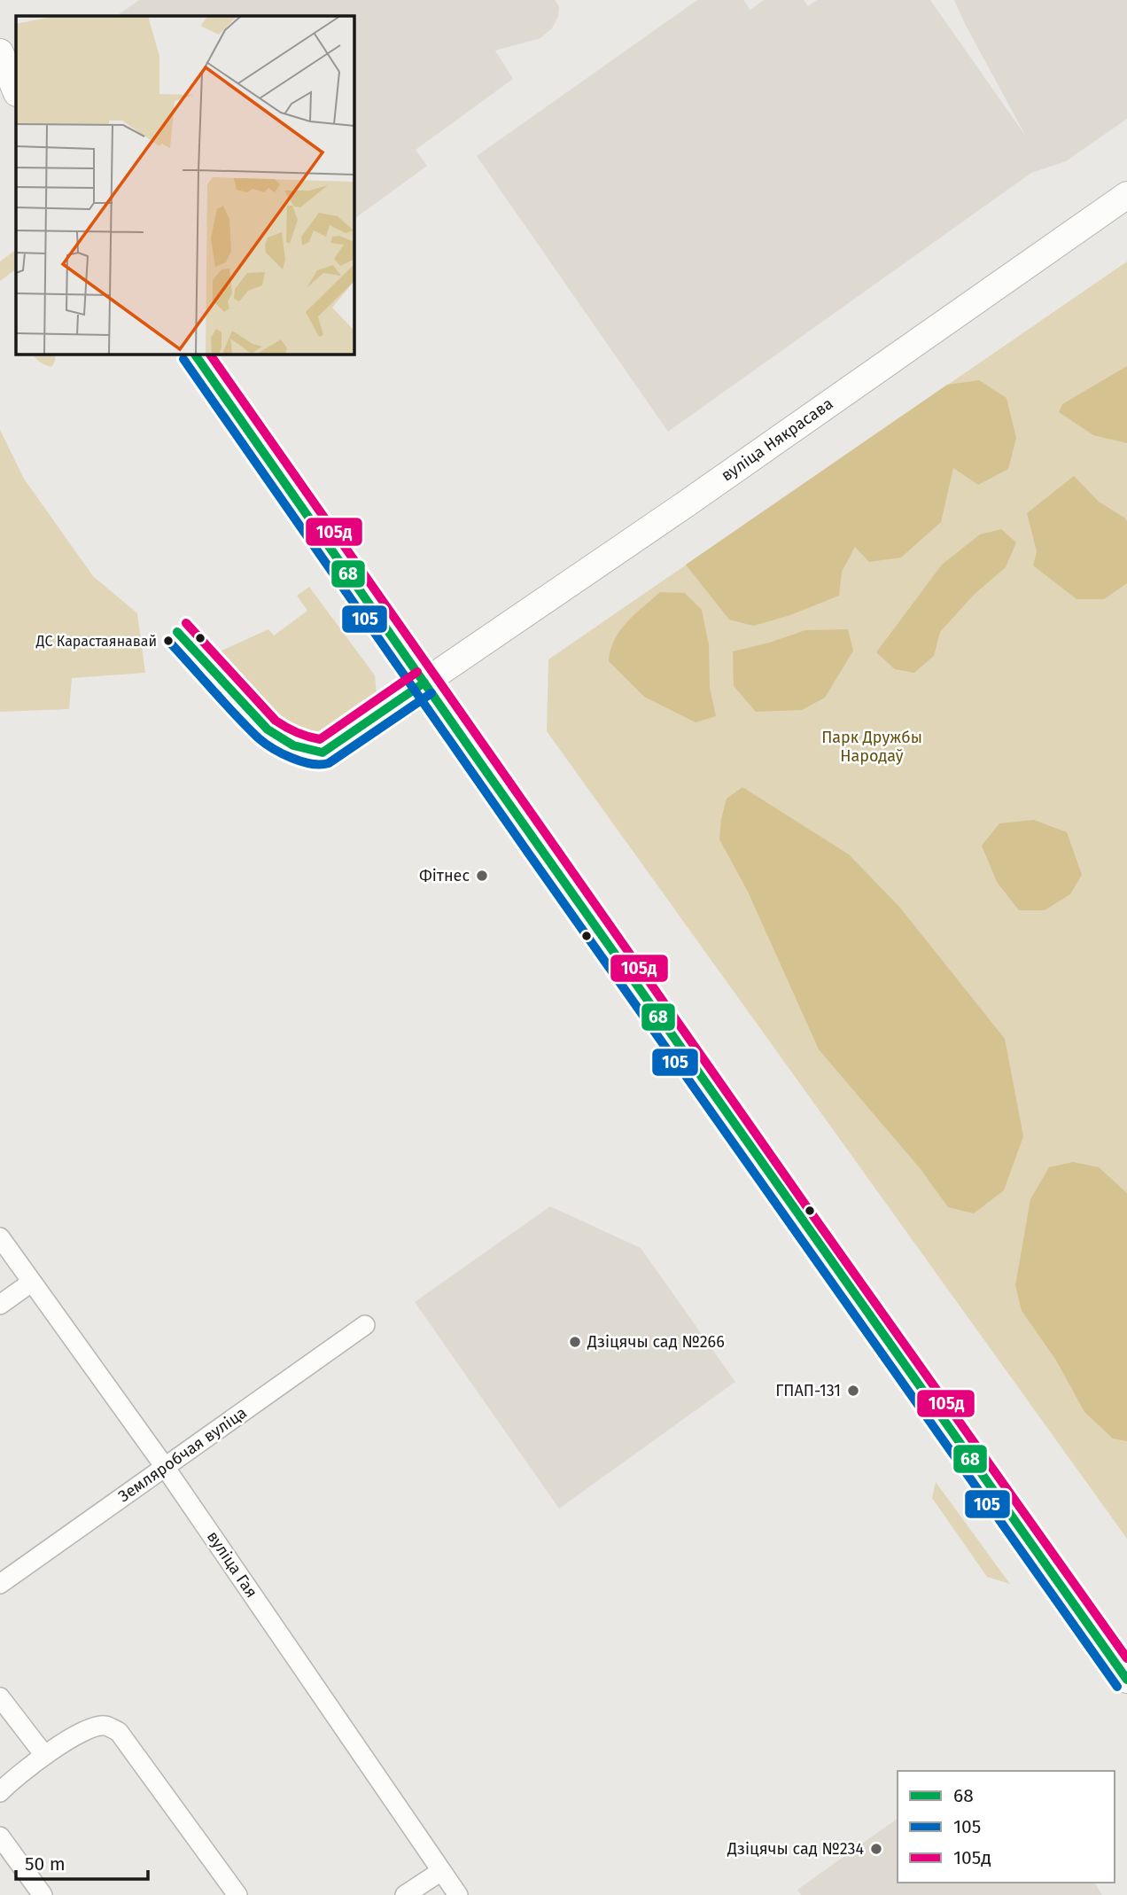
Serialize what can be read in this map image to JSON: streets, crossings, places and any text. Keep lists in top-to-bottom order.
{
  "streets": {
    "main road": ["вуліца Някрасава"],
    "street": ["Земляробчая вуліца", "вуліца Гая"]
  },
  "crossings": [
    ["Земляробчая вуліца", "вуліца Гая"]
  ],
  "parks": ["Парк Дружбы Народаў"],
  "places": [
    "ДС Карастаянавай",
    "Фітнес",
    "Дзіцячы сад №266",
    "ГПАП-131",
    "Дзіцячы сад №234"
  ],
  "lines": ["transit line 68", "transit line 105д", "transit line 105"],
  "legend": ["68", "105", "105д"],
  "scale_bar": "50 m"
}
